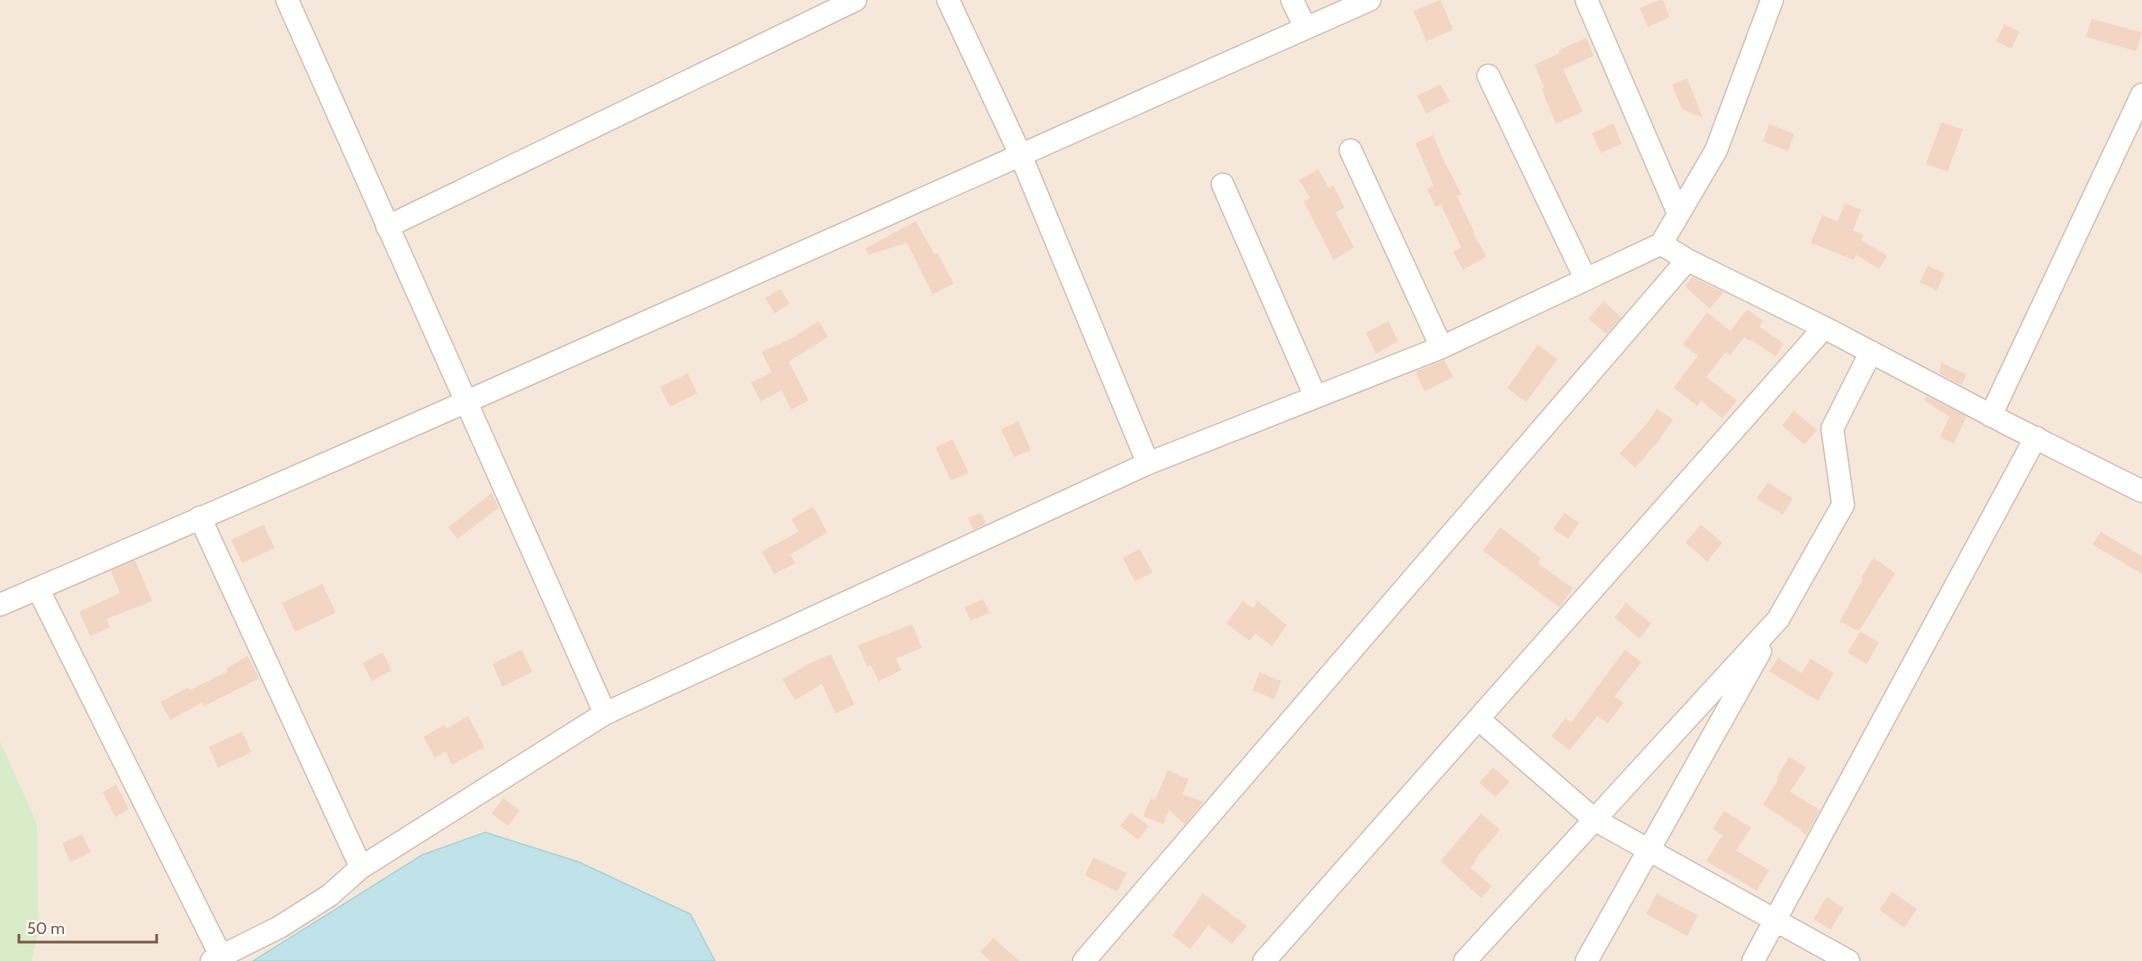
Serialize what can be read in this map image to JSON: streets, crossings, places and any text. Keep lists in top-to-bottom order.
{
  "scale_bar": "50 m"
}
